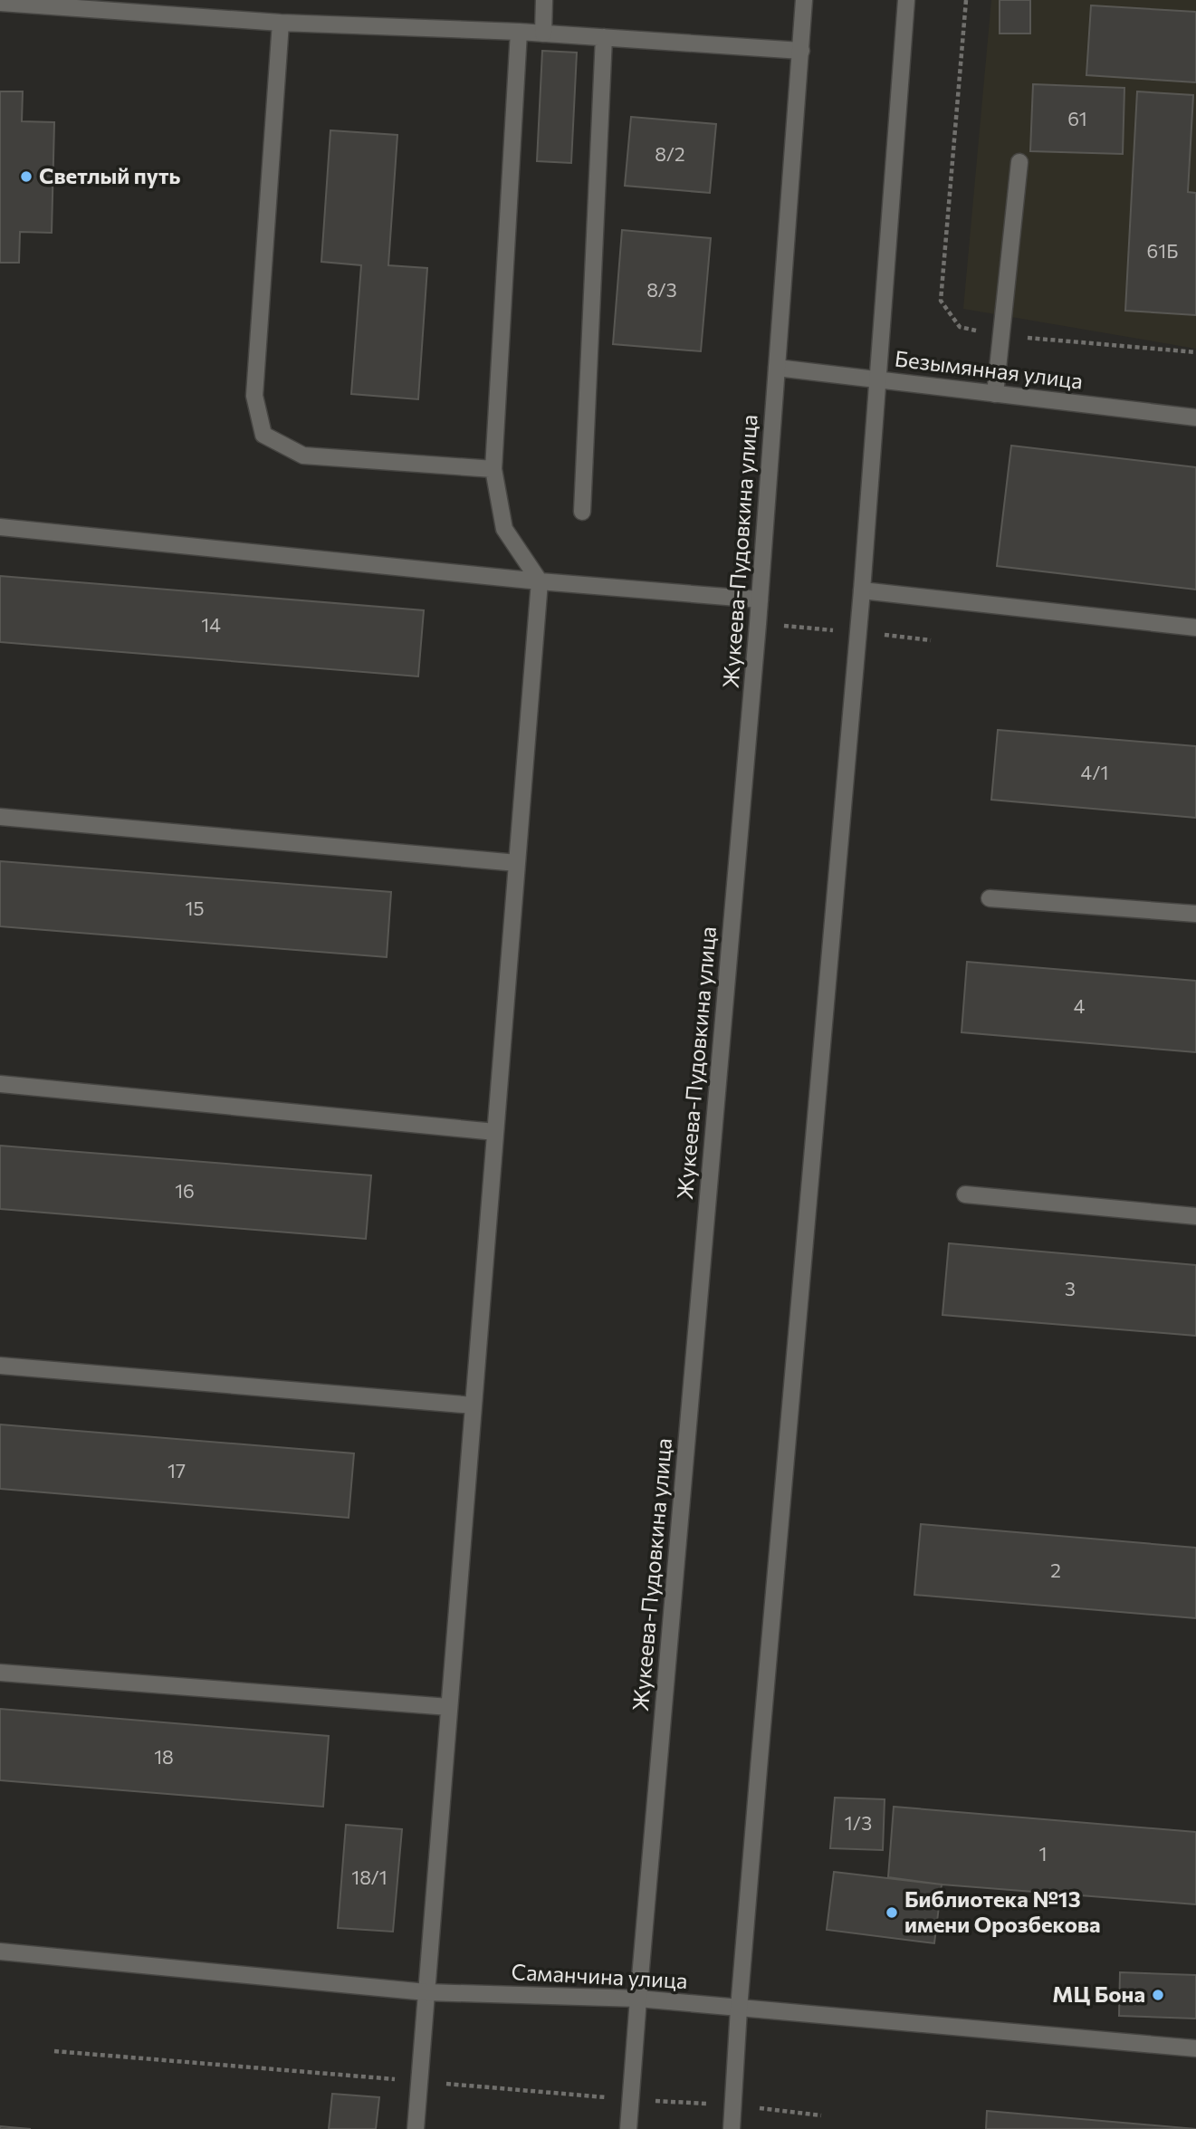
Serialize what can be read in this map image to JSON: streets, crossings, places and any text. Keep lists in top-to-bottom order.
{
  "streets": {
    "main road": ["Безымянная улица", "Жукеева-Пудовкина улица", "Саманчина улица"]
  },
  "crossings": [
    ["Безымянная улица", "Жукеева-Пудовкина улица"],
    ["Жукеева-Пудовкина улица", "Саманчина улица"]
  ],
  "places": ["Светлый путь", "Библиотека №13 имени Орозбекова", "МЦ Бона"],
  "house_numbers": [
    "61",
    "8/2",
    "61Б",
    "8/3",
    "14",
    "4/1",
    "15",
    "4",
    "16",
    "3",
    "17",
    "2",
    "18",
    "1/3",
    "1",
    "18/1"
  ]
}
